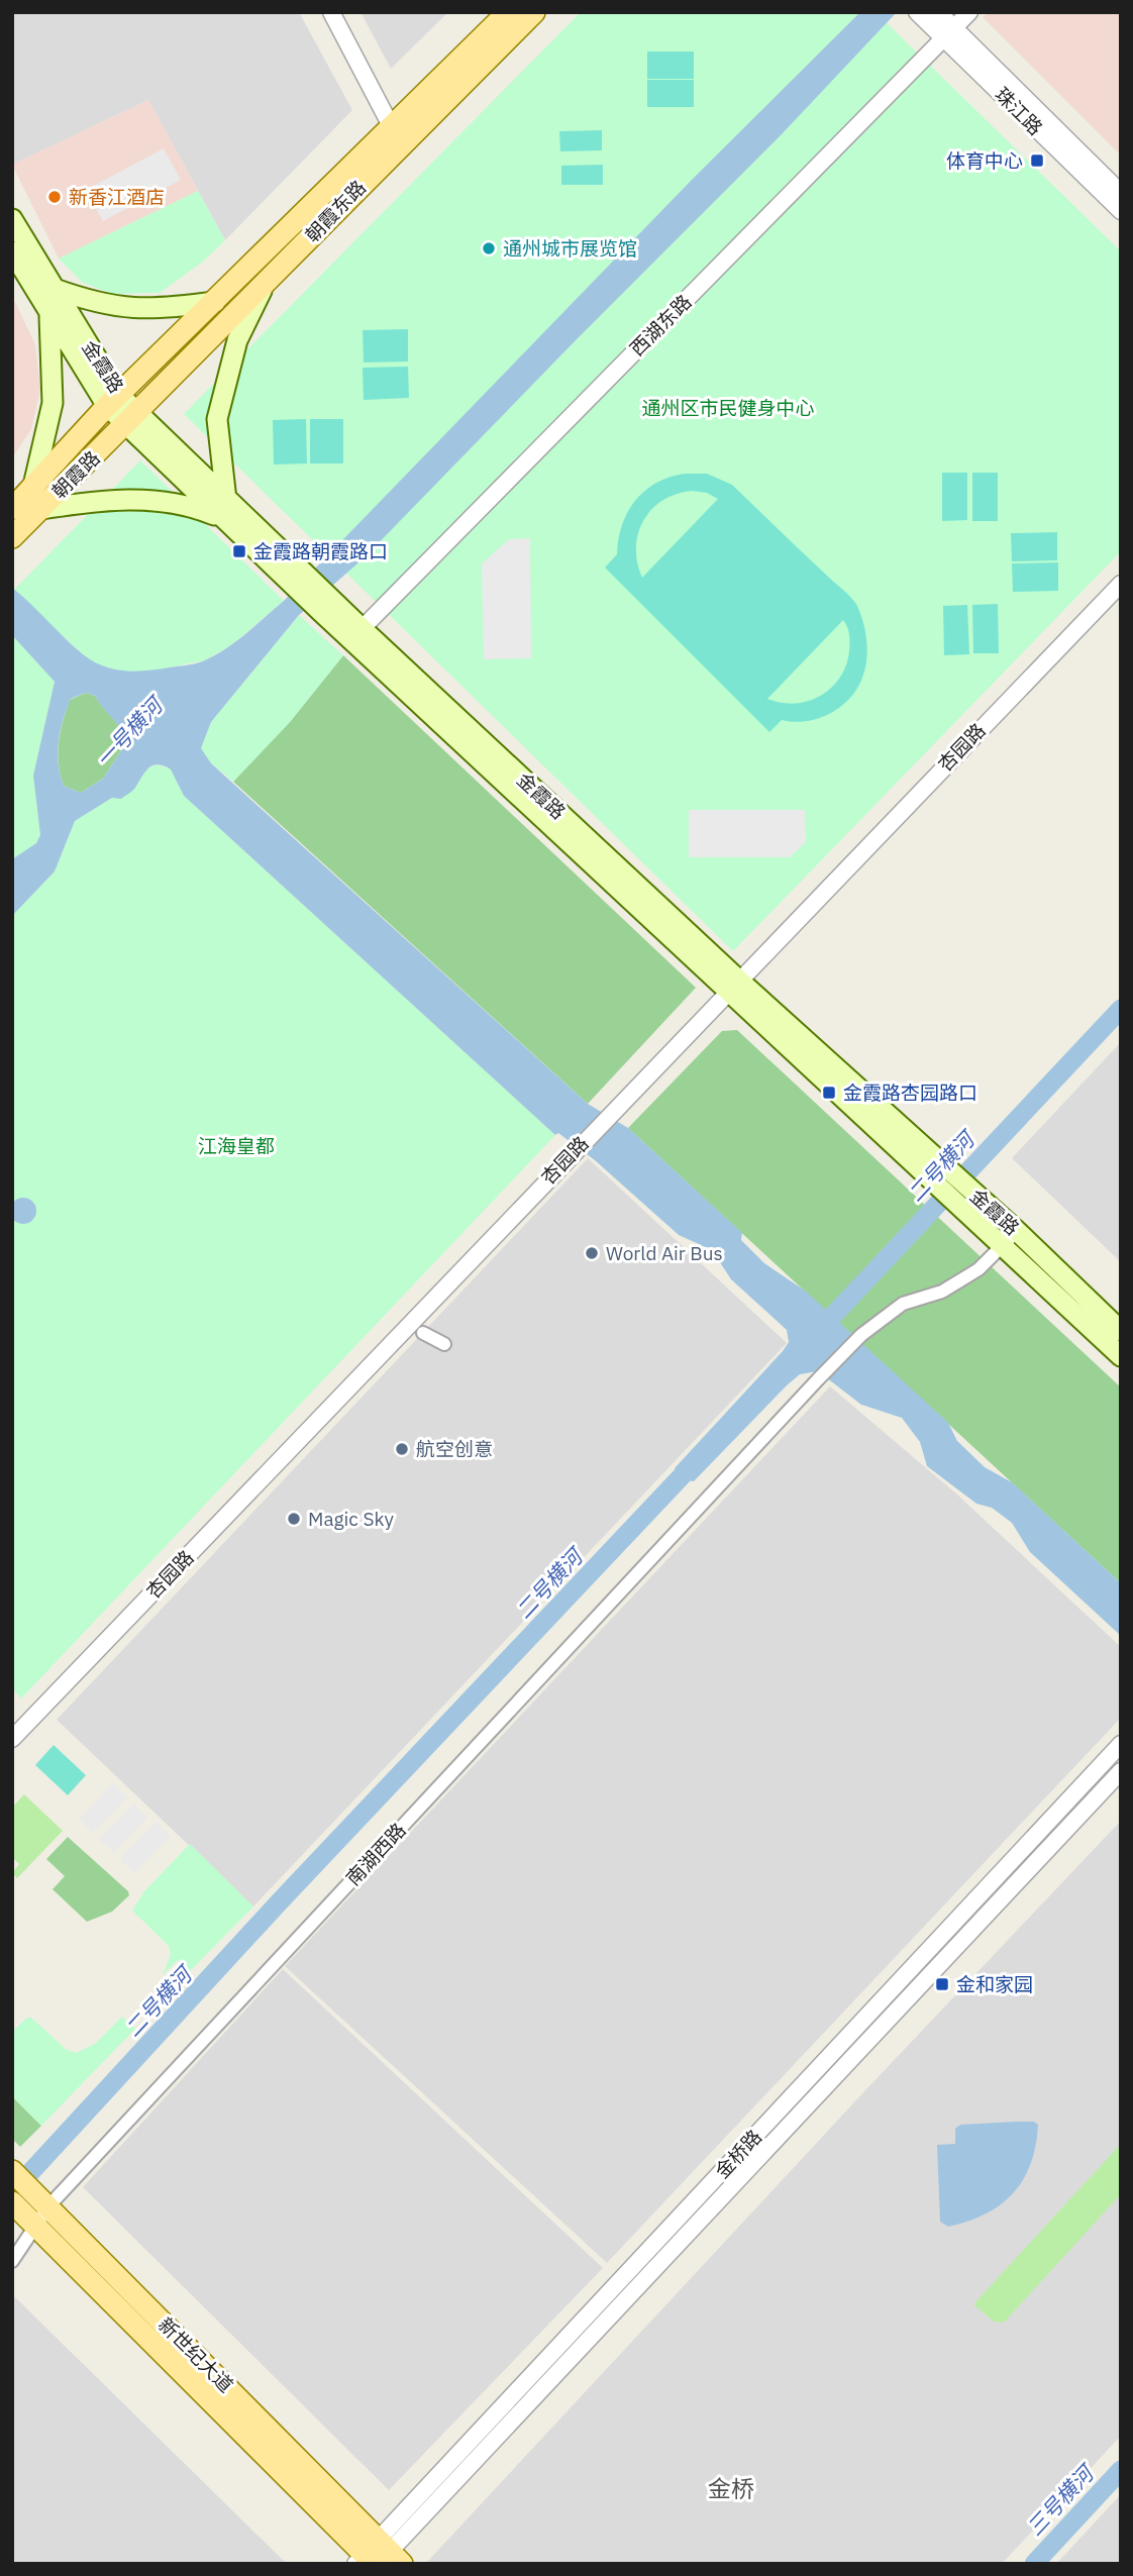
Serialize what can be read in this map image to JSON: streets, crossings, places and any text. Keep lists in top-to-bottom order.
{
  "streets": {
    "main road": [
      "朝霞东路",
      "金霞路",
      "朝霞路",
      "新世纪大道"
    ],
    "street": [
      "珠江路",
      "西湖东路",
      "杏园路",
      "南湖西路",
      "金桥路"
    ]
  },
  "crossings": [
    ["珠江路", "西湖东路"],
    ["朝霞东路", "金霞路"],
    ["朝霞东路", "朝霞路"],
    ["西湖东路", "金霞路"],
    ["金霞路", "朝霞路"],
    ["金霞路", "杏园路"],
    ["金霞路", "南湖西路"],
    ["南湖西路", "新世纪大道"],
    ["金桥路", "新世纪大道"]
  ],
  "districts": ["金桥"],
  "water": ["一号横河", "二号横河", "三号横河"],
  "parks": ["通州区市民健身中心", "江海皇都"],
  "places": {
    "transit": [
      "体育中心",
      "金霞路朝霞路口",
      "金霞路杏园路口",
      "金和家园"
    ],
    "other": [
      "新香江酒店",
      "通州城市展览馆",
      "World Air Bus",
      "航空创意",
      "Magic Sky"
    ]
  }
}
